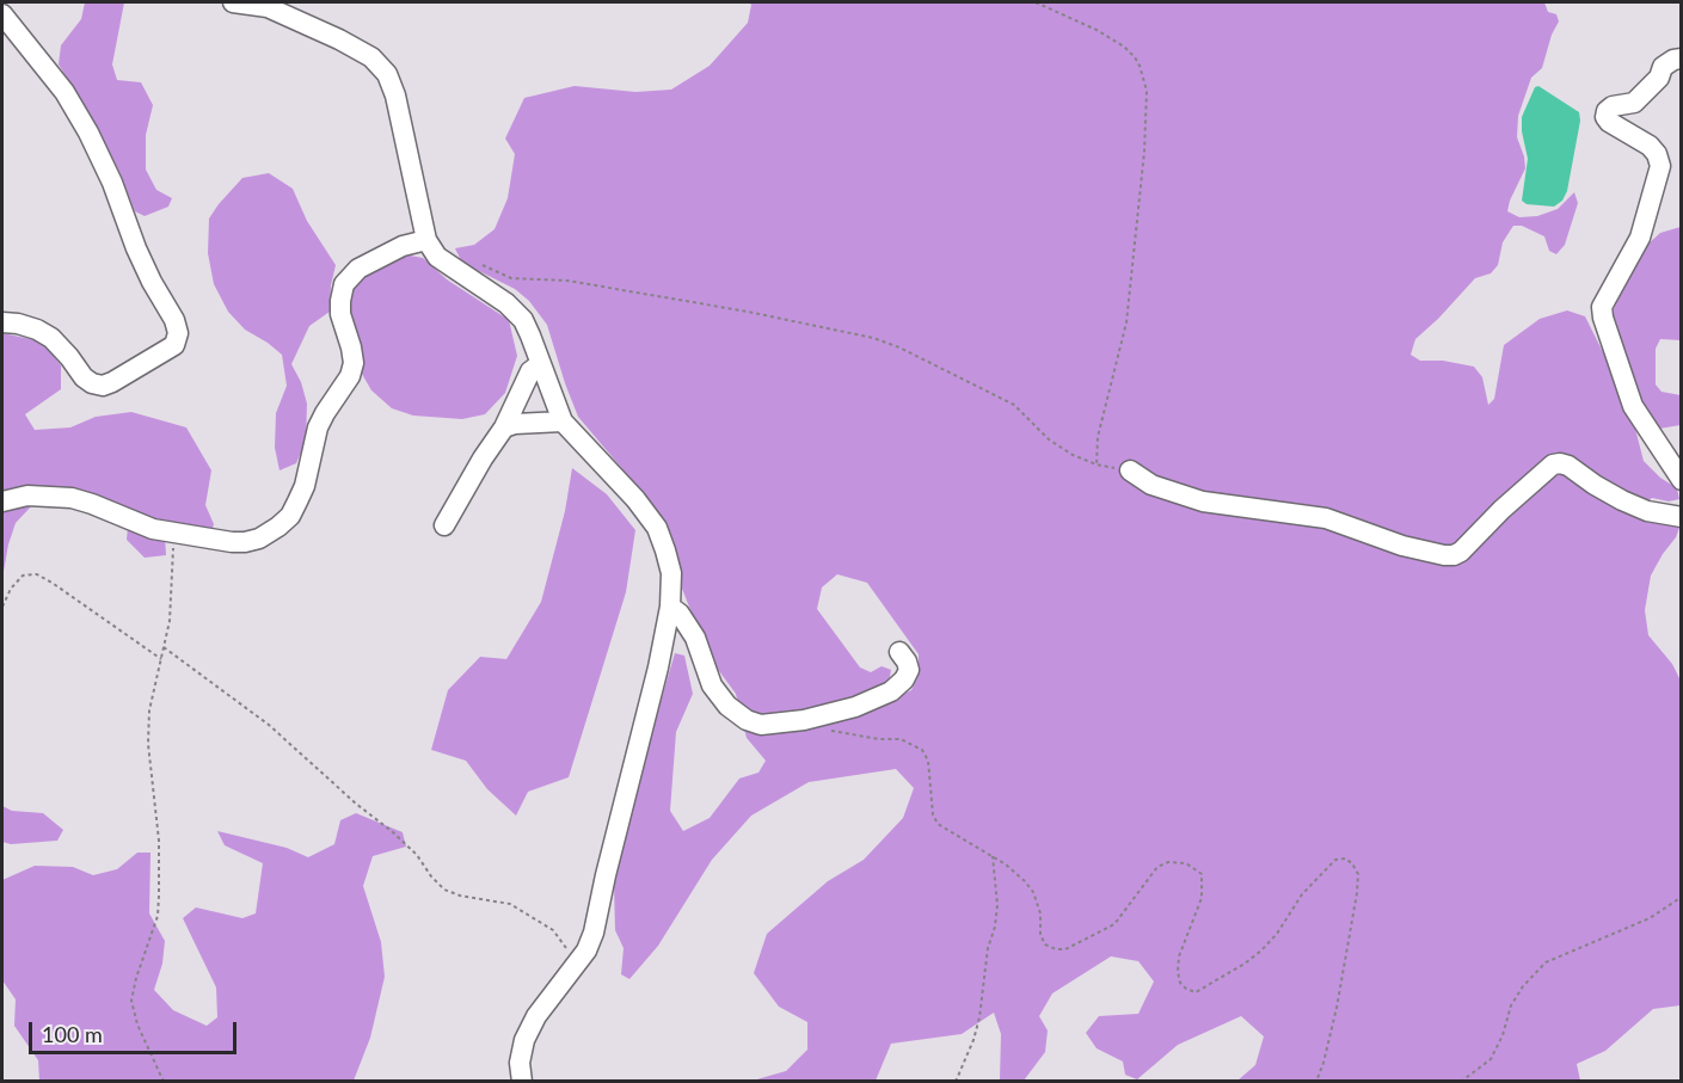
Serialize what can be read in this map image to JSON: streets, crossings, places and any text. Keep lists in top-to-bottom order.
{
  "scale_bar": "100 m"
}
